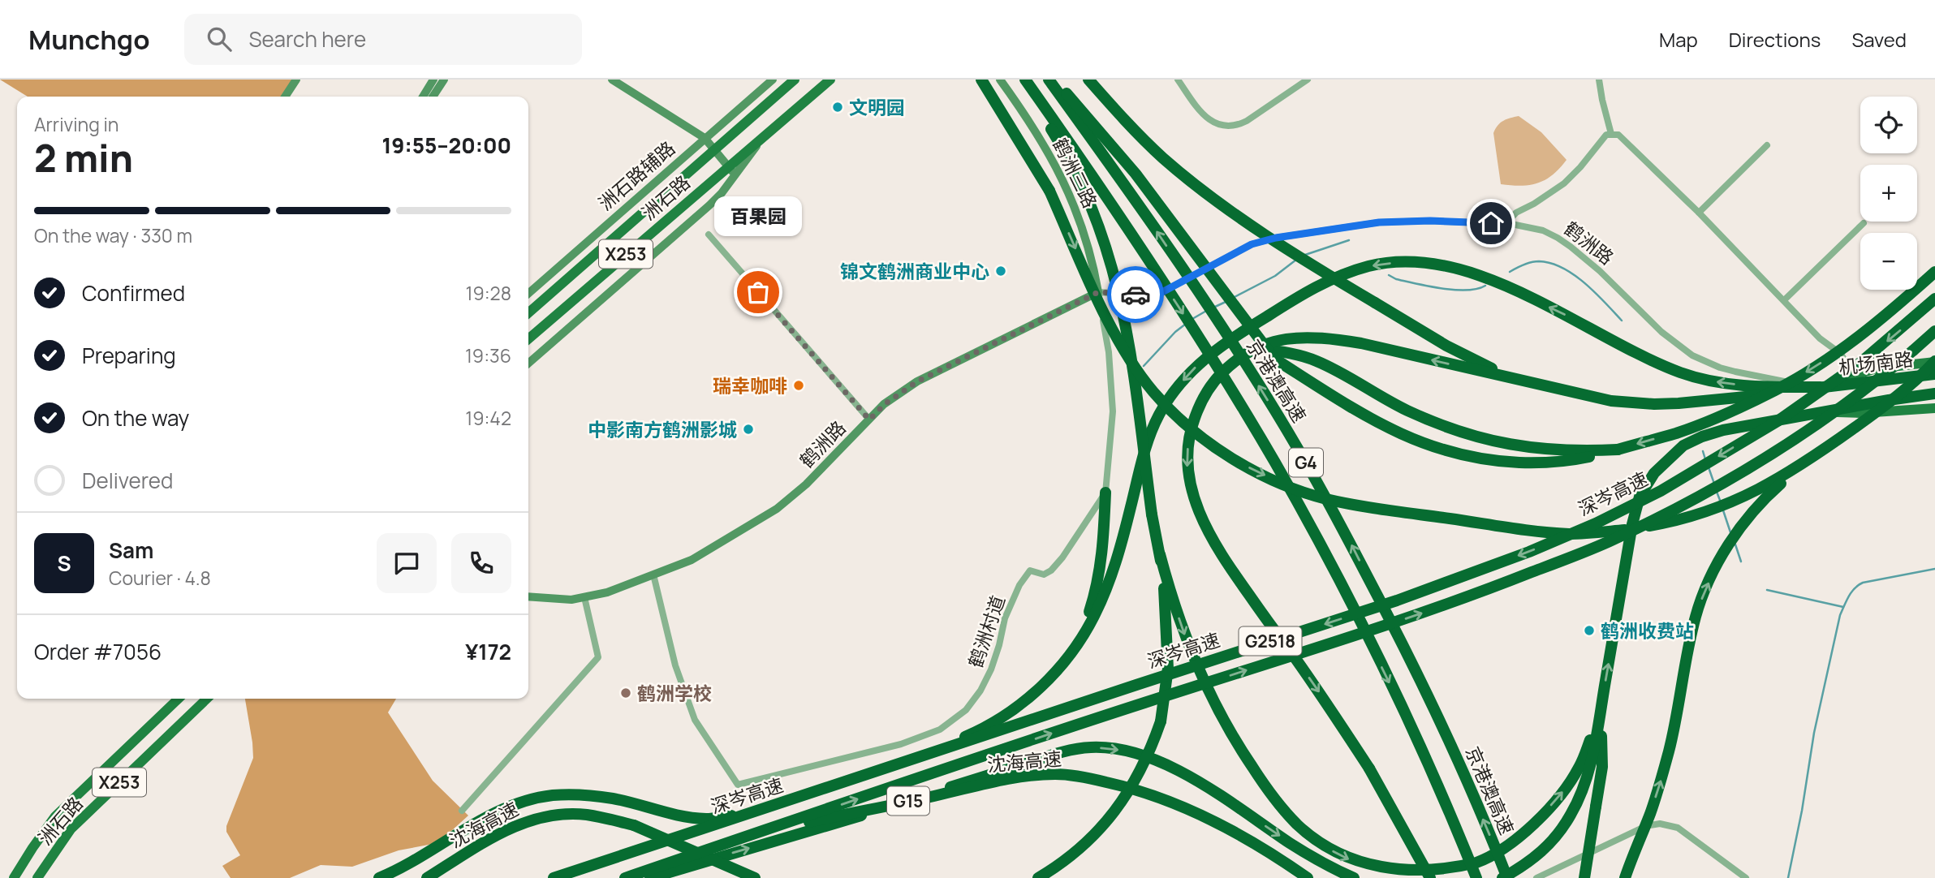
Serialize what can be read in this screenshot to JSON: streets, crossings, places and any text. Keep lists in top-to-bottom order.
{
  "streets": {
    "highway": [
      "机场南路",
      "京港澳高速",
      "G4",
      "深岑高速",
      "G2518",
      "沈海高速",
      "G15"
    ],
    "main road": ["洲石路", "X253"],
    "street": [
      "鹤洲三路",
      "洲石路辅路",
      "鹤洲路",
      "鹤洲村道"
    ]
  },
  "crossings": [
    ["鹤洲三路", "鹤洲路"],
    ["鹤洲三路", "鹤洲村道"],
    ["鹤洲路", "机场南路"],
    ["鹤洲路", "鹤洲村道"],
    ["深岑高速", "沈海高速"]
  ],
  "places": [
    "文明园",
    "锦文鹤洲商业中心",
    "百果园",
    "瑞幸咖啡",
    "中影南方鹤洲影城",
    "鹤洲收费站",
    "鹤洲学校"
  ],
  "page": {
    "header": "Munchgo",
    "search": "Search here",
    "nav": ["Map", "Directions", "Saved"],
    "map_buttons": ["+", "−"],
    "heading": ["2 min", "Arriving in", "19:55–20:00"],
    "panel": [
      "Sam",
      "Courier · 4.8",
      "Order #7056",
      "¥172"
    ],
    "bar": "On the way · 330 m",
    "bubble": "百果园",
    "list": [
      ["Confirmed", "19:28"],
      ["Preparing", "19:36"],
      ["On the way", "19:42"],
      "Delivered"
    ],
    "round": "S"
  }
}
